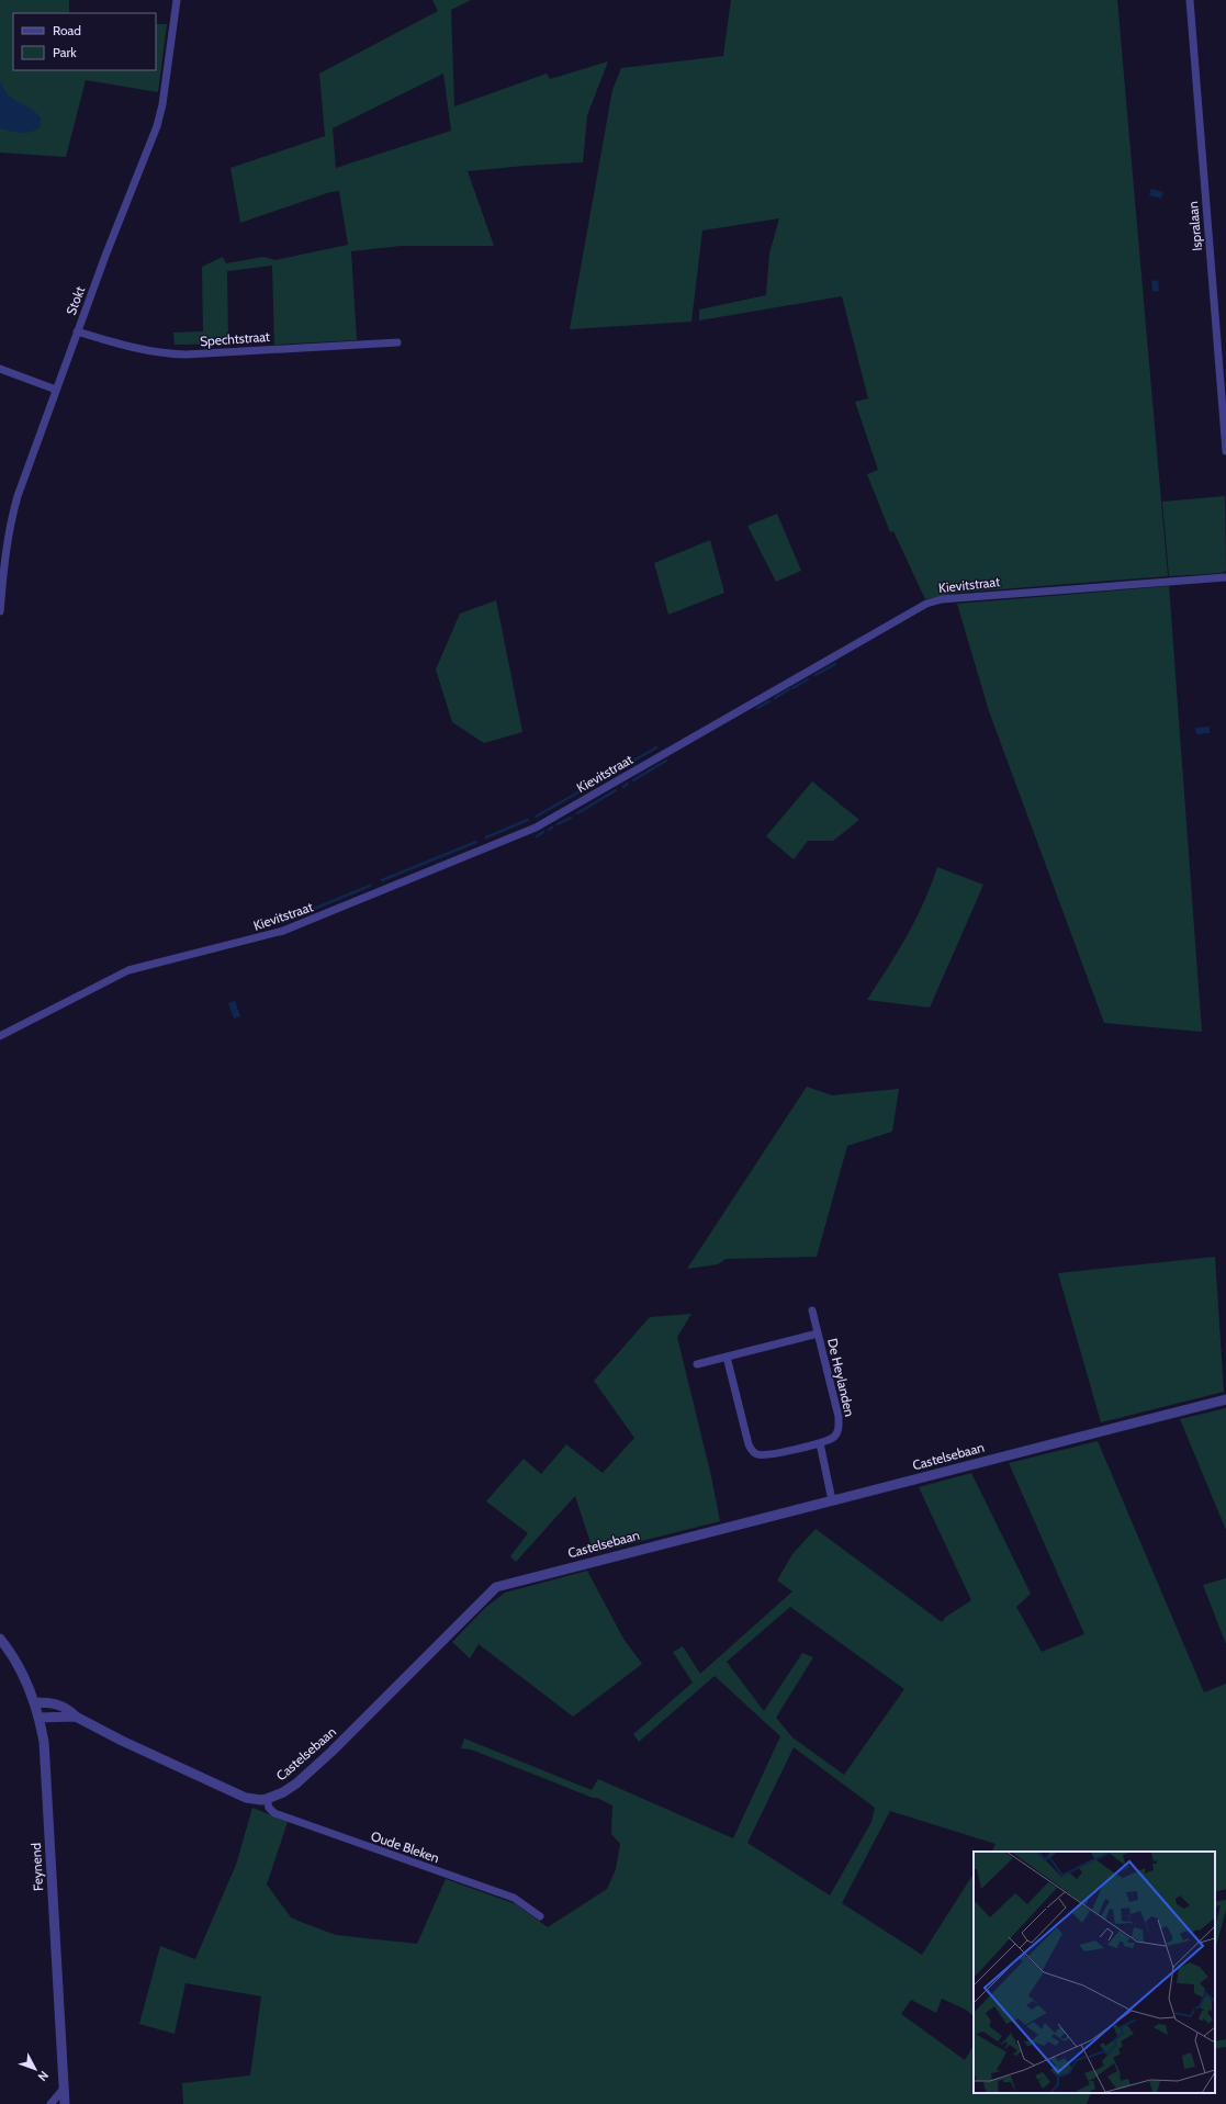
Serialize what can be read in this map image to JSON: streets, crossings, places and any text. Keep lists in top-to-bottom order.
{
  "streets": {
    "street": [
      "Ispralaan",
      "Stokt",
      "Spechtstraat",
      "Kievitstraat",
      "De Heylanden",
      "Castelsebaan",
      "Oude Bleken",
      "Feynend"
    ]
  },
  "crossings": [
    ["Stokt", "Spechtstraat"],
    ["Castelsebaan", "Oude Bleken"]
  ],
  "legend": ["Road", "Park"],
  "north": "bottom right"
}
